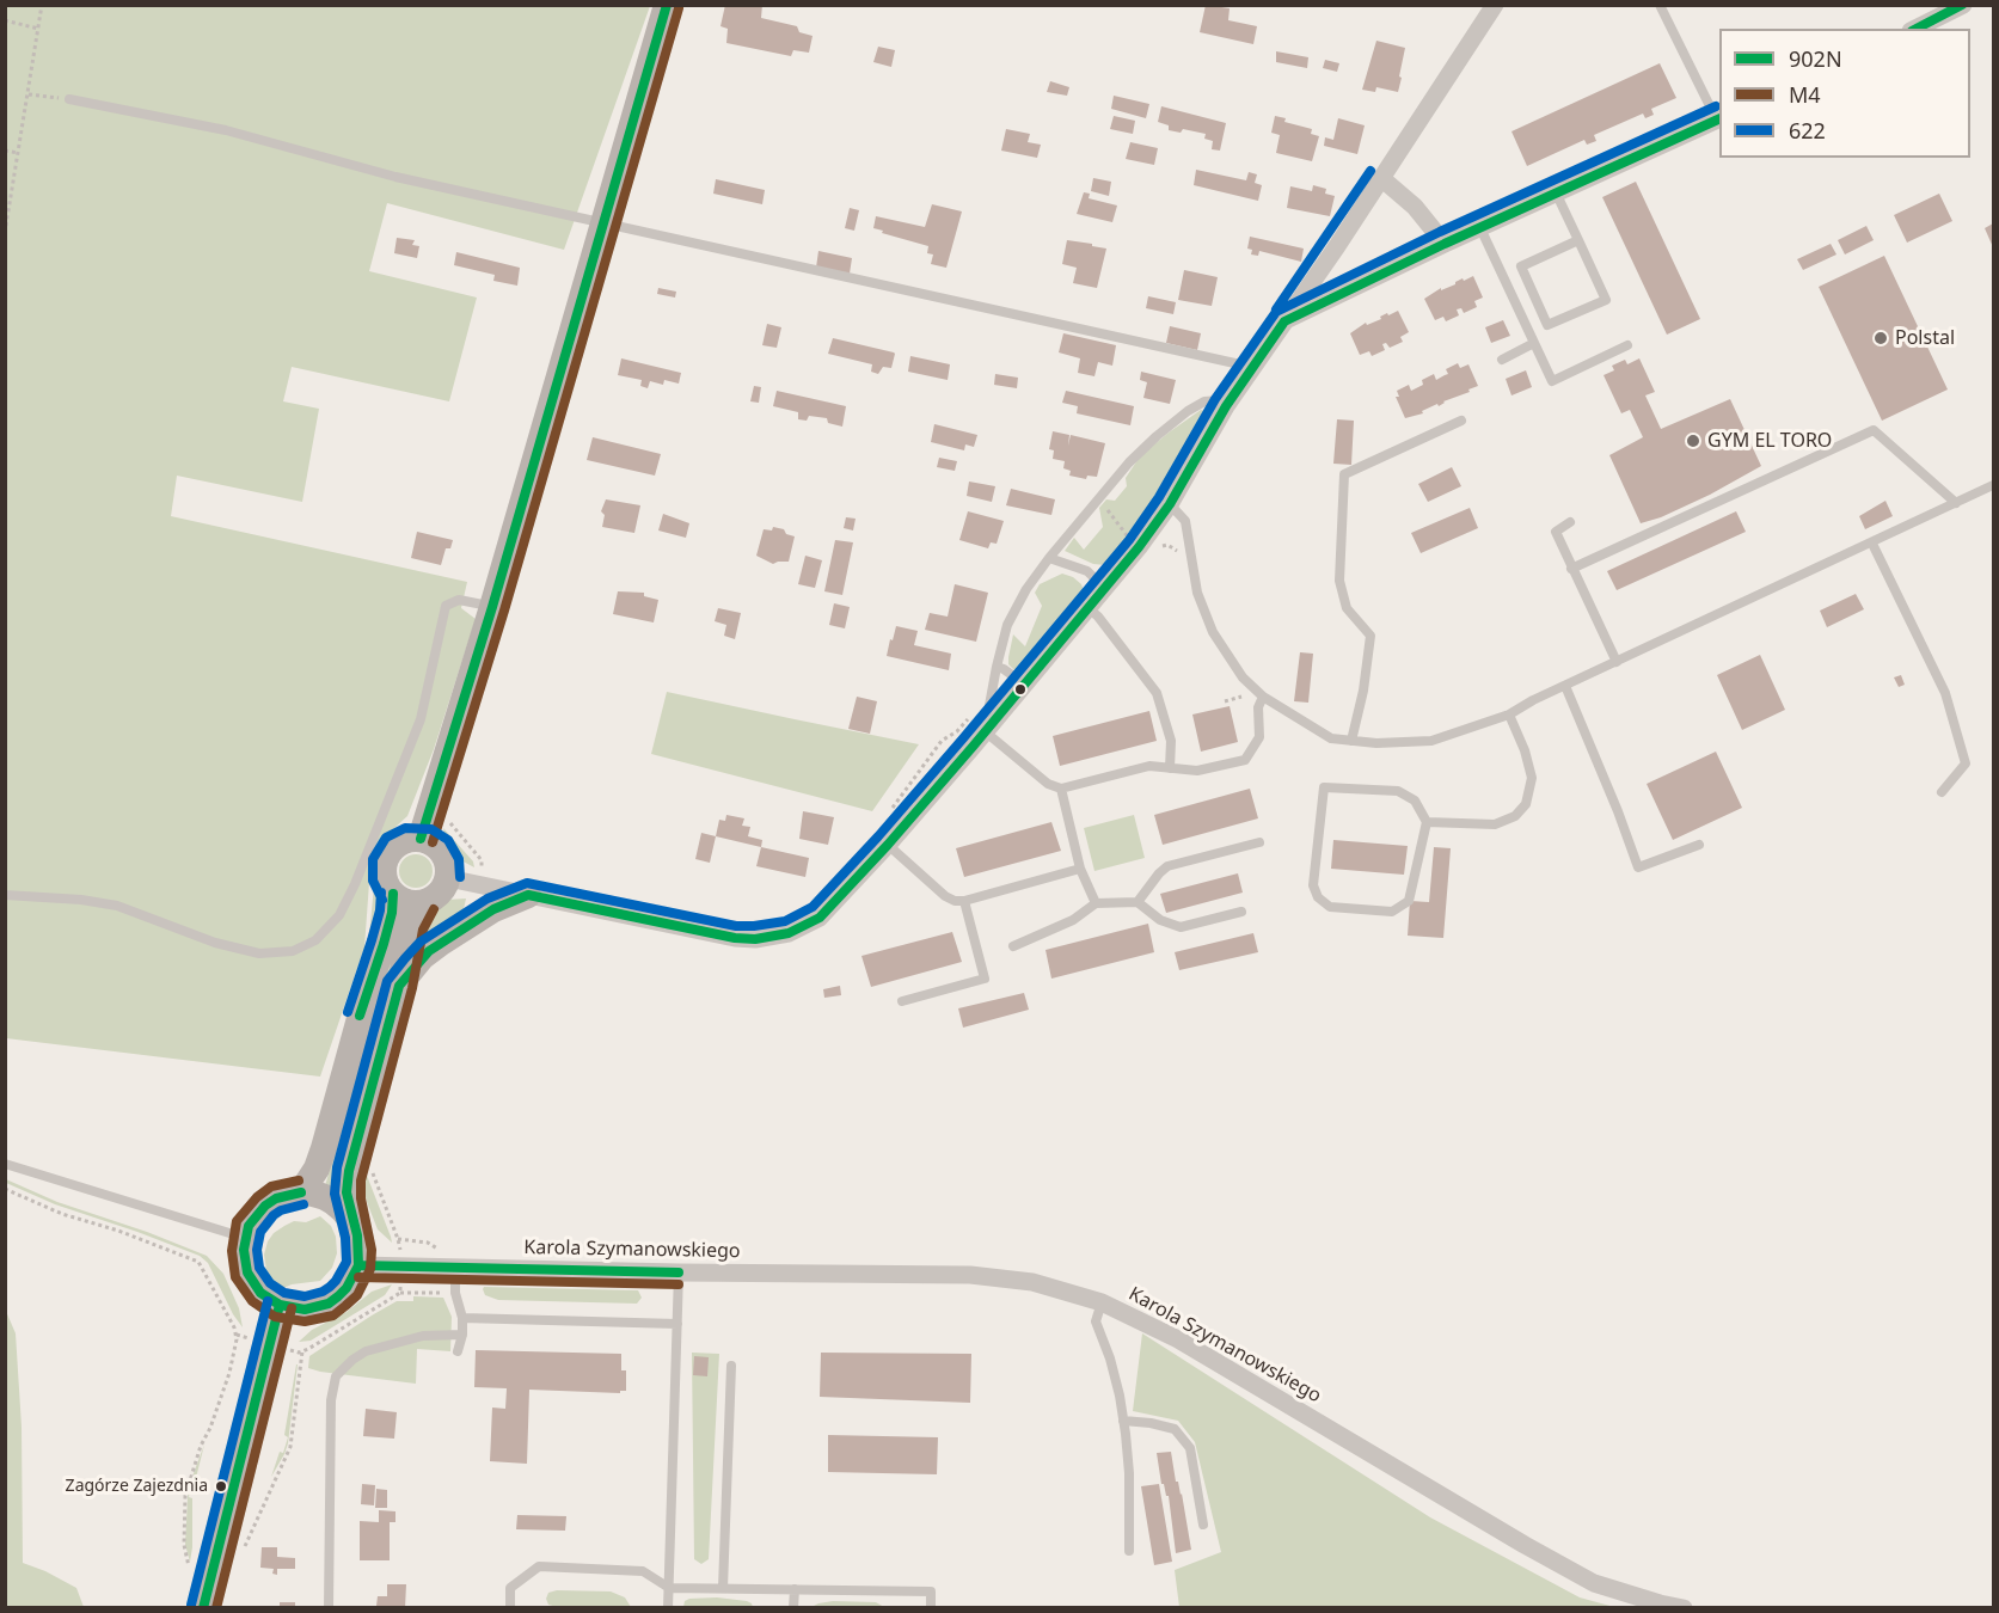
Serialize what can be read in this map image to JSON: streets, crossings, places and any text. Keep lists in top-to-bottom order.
{
  "streets": {
    "street": ["Karola Szymanowskiego"]
  },
  "places": ["Polstal", "GYM EL TORO", "Zagórze Zajezdnia"],
  "lines": ["transit line 902N", "transit line M4", "transit line 622"],
  "legend": ["902N", "M4", "622"]
}
